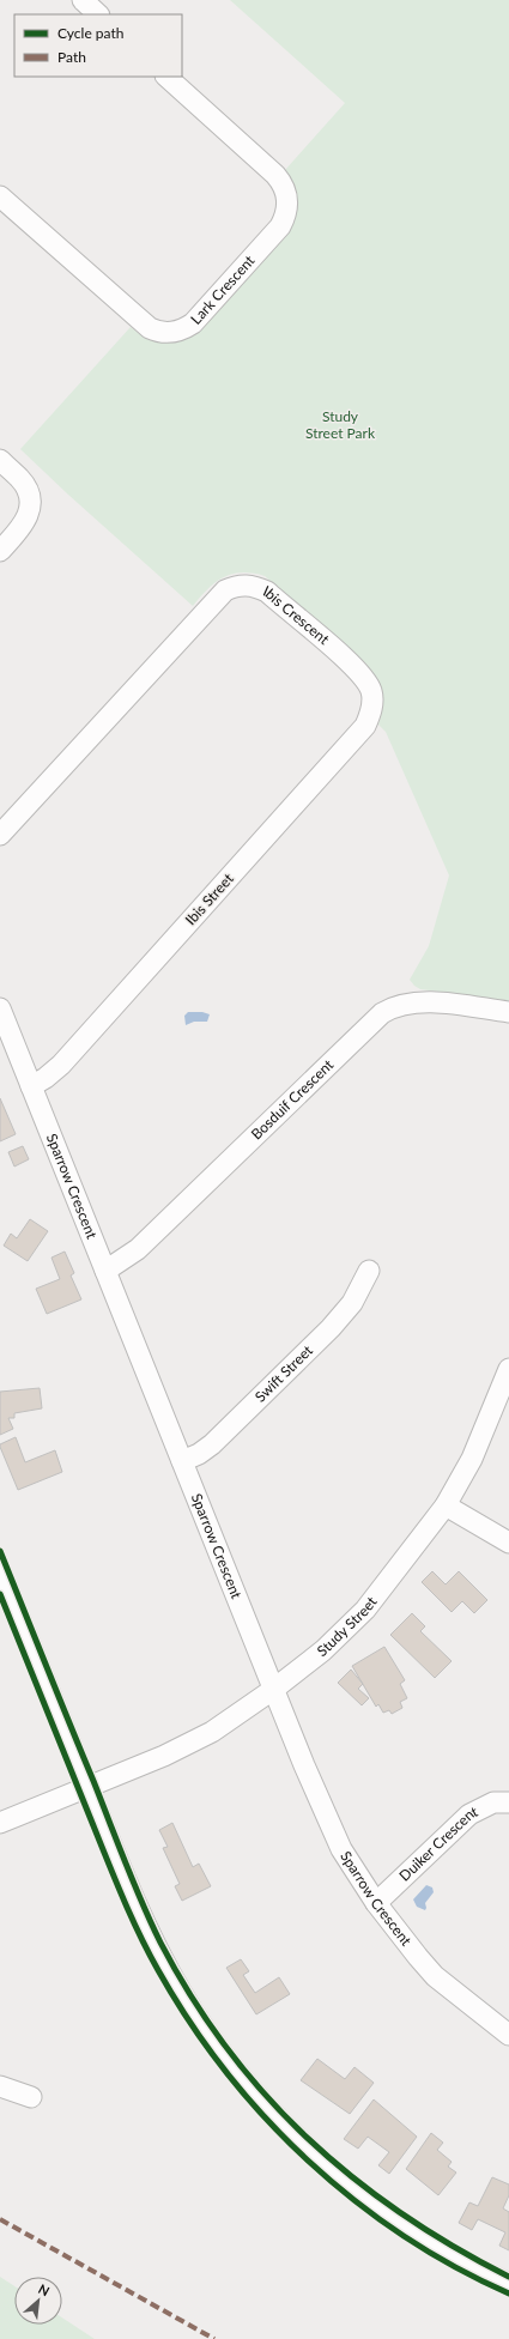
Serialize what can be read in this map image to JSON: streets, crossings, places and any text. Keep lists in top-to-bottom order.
{
  "streets": {
    "street": [
      "Lark Crescent",
      "Ibis Crescent",
      "Ibis Street",
      "Bosduif Crescent",
      "Sparrow Crescent",
      "Swift Street",
      "Study Street",
      "Duiker Crescent"
    ]
  },
  "crossings": [
    ["Ibis Crescent", "Ibis Street"],
    ["Ibis Street", "Sparrow Crescent"],
    ["Bosduif Crescent", "Sparrow Crescent"],
    ["Sparrow Crescent", "Swift Street"],
    ["Sparrow Crescent", "Study Street"],
    ["Sparrow Crescent", "Duiker Crescent"]
  ],
  "parks": ["Study Street Park"],
  "legend": ["Cycle path", "Path"],
  "north": "top right"
}
